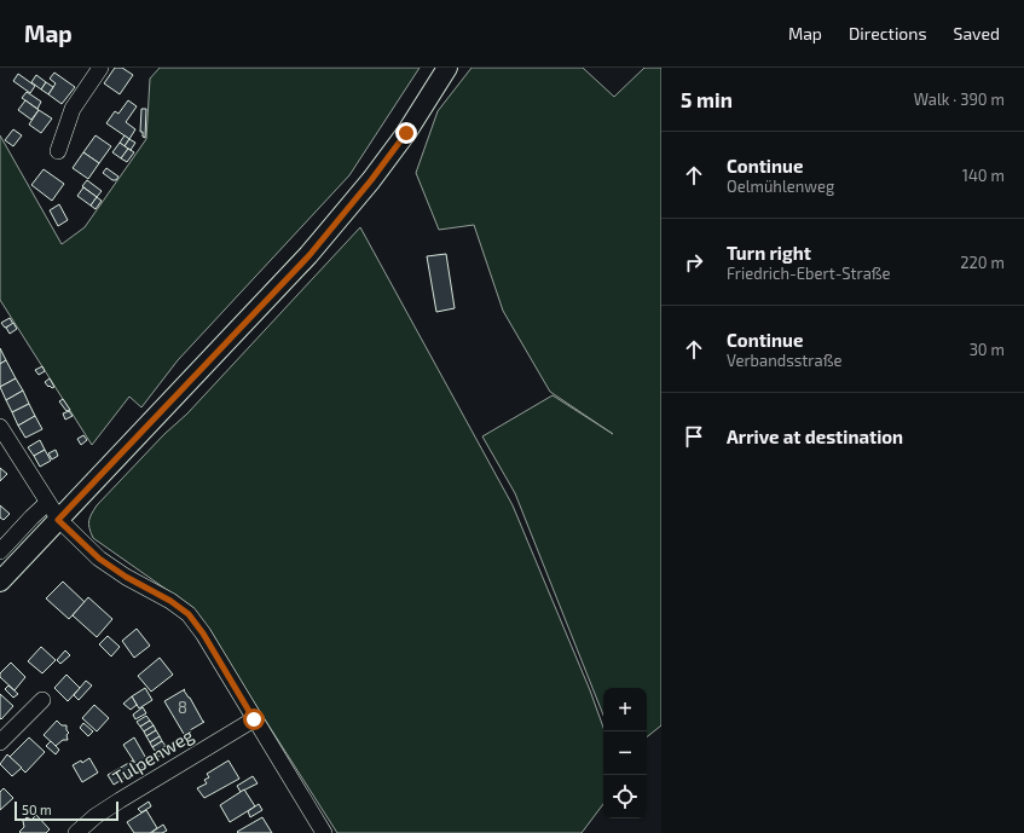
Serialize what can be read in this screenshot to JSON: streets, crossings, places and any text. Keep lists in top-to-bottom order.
{
  "streets": {
    "street": ["Tulpenweg"]
  },
  "house_numbers": ["8"],
  "scale_bar": "50 m",
  "page": {
    "header": "Map",
    "nav": ["Map", "Directions", "Saved"],
    "heading": ["5 min", "Walk · 390 m"],
    "list": [
      ["Continue", "Oelmühlenweg", "140 m"],
      ["Turn right", "Friedrich-Ebert-Straße", "220 m"],
      ["Continue", "Verbandsstraße", "30 m"],
      "Arrive at destination"
    ],
    "map_buttons": ["+", "−"],
    "scale": "50 m"
  }
}
